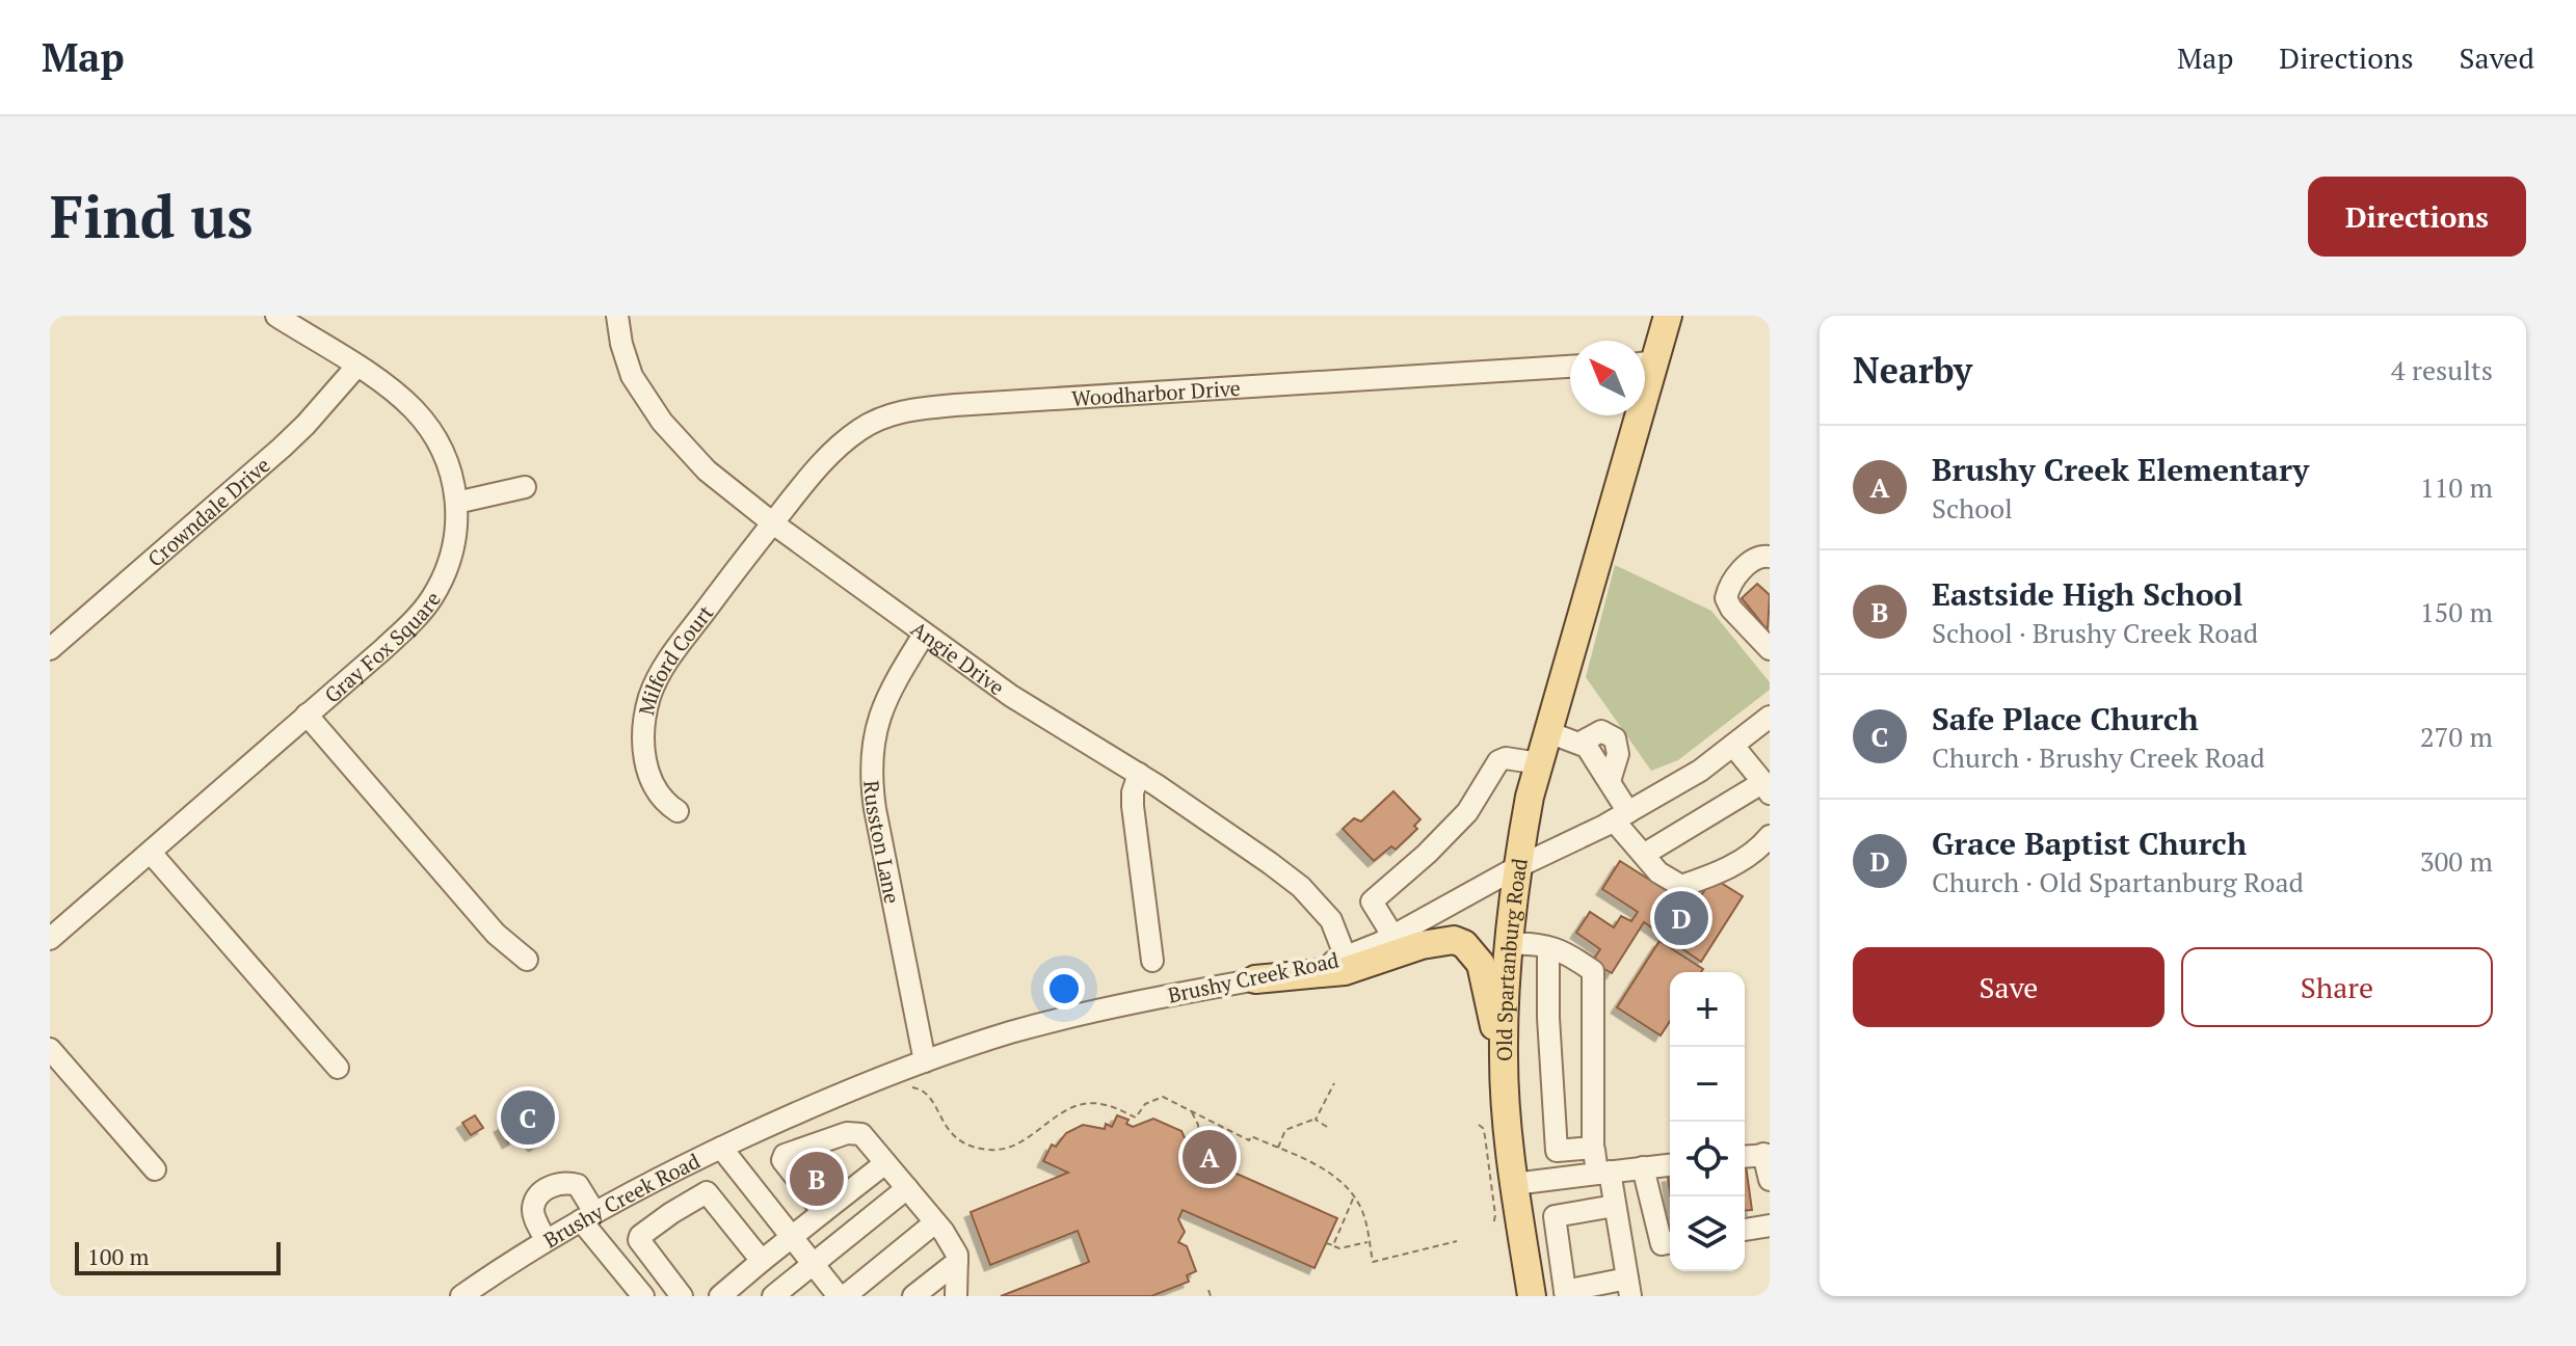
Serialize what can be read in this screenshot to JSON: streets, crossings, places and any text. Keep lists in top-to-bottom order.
{
  "streets": {
    "main road": ["Old Spartanburg Road"],
    "street": [
      "Woodharbor Drive",
      "Crowndale Drive",
      "Gray Fox Square",
      "Angie Drive",
      "Milford Court",
      "Russton Lane",
      "Brushy Creek Road"
    ]
  },
  "crossings": [
    ["Woodharbor Drive", "Angie Drive"],
    ["Woodharbor Drive", "Milford Court"],
    ["Crowndale Drive", "Gray Fox Square"],
    ["Angie Drive", "Milford Court"],
    ["Angie Drive", "Russton Lane"],
    ["Angie Drive", "Brushy Creek Road"],
    ["Russton Lane", "Brushy Creek Road"],
    ["Old Spartanburg Road", "Brushy Creek Road"]
  ],
  "scale_bar": "100 m",
  "north": "top left",
  "page": {
    "header": "Map",
    "nav": ["Map", "Directions", "Saved"],
    "buttons": [
      "Directions",
      ["Save", "Share"]
    ],
    "title": "Find us",
    "heading": ["Nearby", "4 results"],
    "list": [
      {
        "mark": "A",
        "name": "Brushy Creek Elementary",
        "note": "School",
        "value": "110 m"
      },
      {
        "mark": "B",
        "name": "Eastside High School",
        "note": "School · Brushy Creek Road",
        "value": "150 m"
      },
      {
        "mark": "C",
        "name": "Safe Place Church",
        "note": "Church · Brushy Creek Road",
        "value": "270 m"
      },
      {
        "mark": "D",
        "name": "Grace Baptist Church",
        "note": "Church · Old Spartanburg Road",
        "value": "300 m"
      }
    ],
    "pins": [
      "D",
      "C",
      "A",
      "B"
    ],
    "map_buttons": ["+", "−"],
    "scale": "100 m"
  }
}
